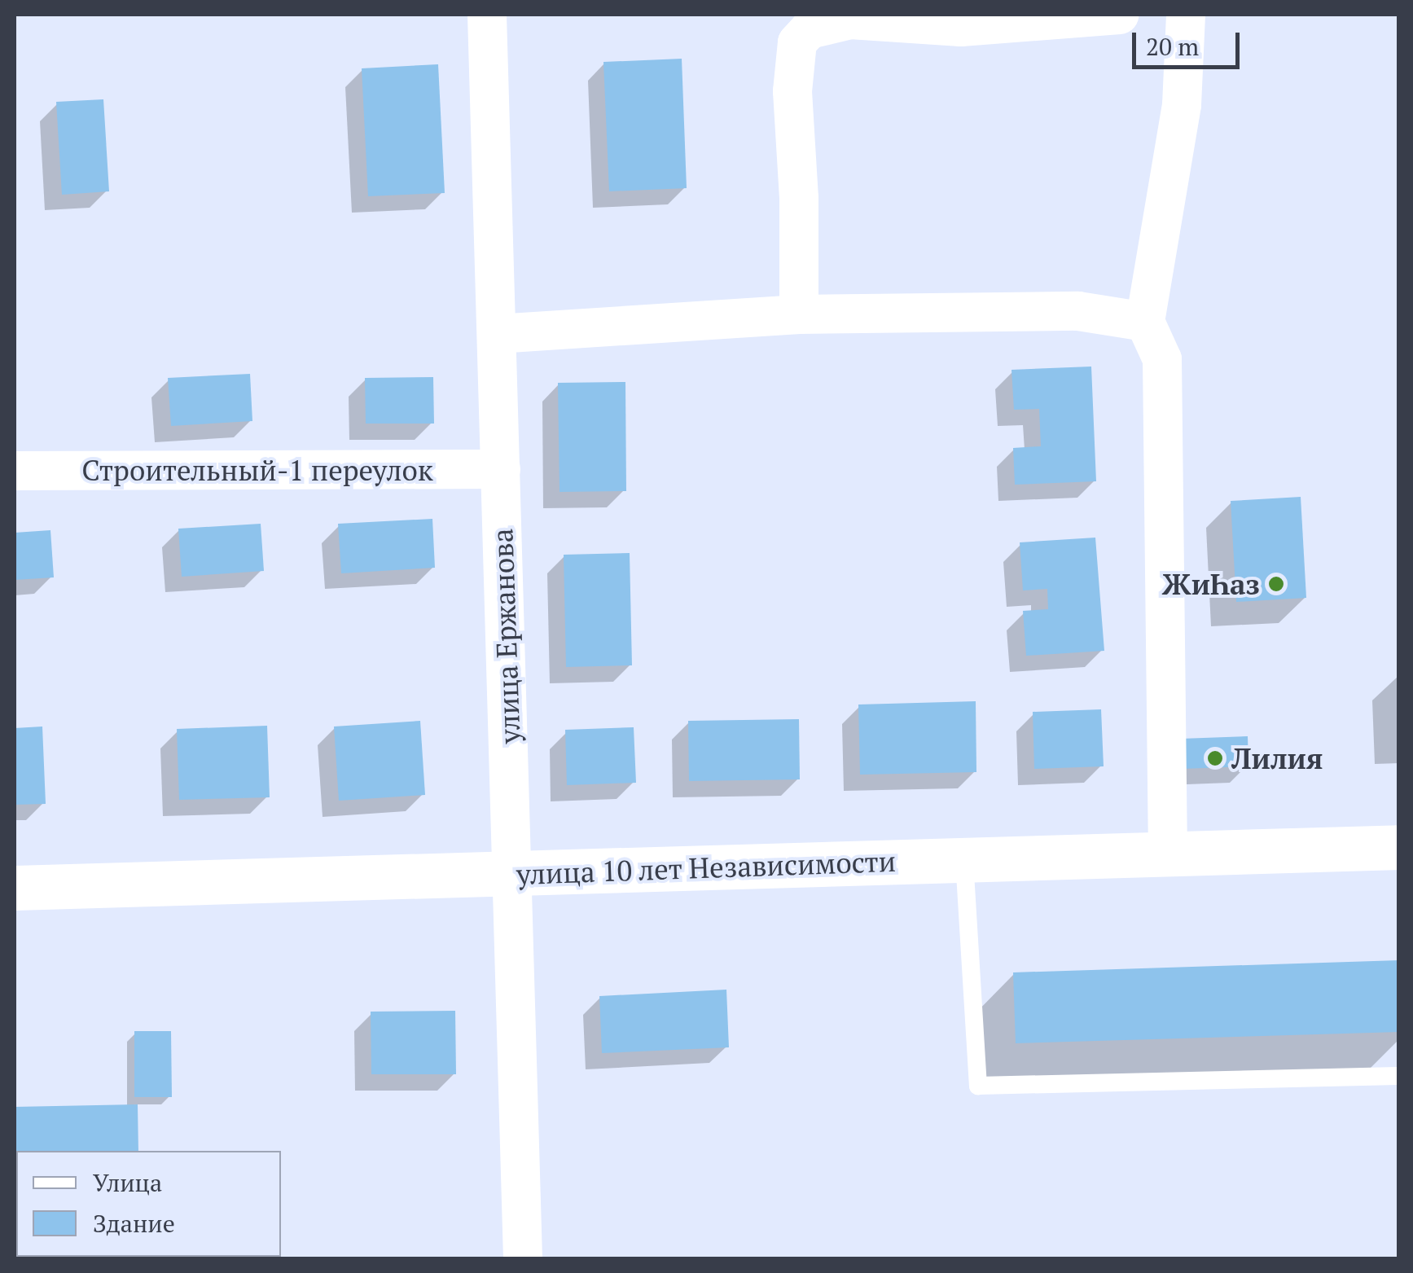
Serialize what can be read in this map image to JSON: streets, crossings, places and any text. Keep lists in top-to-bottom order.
{
  "streets": {
    "street": ["Строительный-1 переулок", "улица Ержанова", "улица 10 лет Независимости"]
  },
  "crossings": [
    ["Строительный-1 переулок", "улица Ержанова"],
    ["улица Ержанова", "улица 10 лет Независимости"]
  ],
  "places": ["ЖиҺаз", "Лилия"],
  "legend": ["Улица", "Здание"],
  "scale_bar": "20 m"
}
